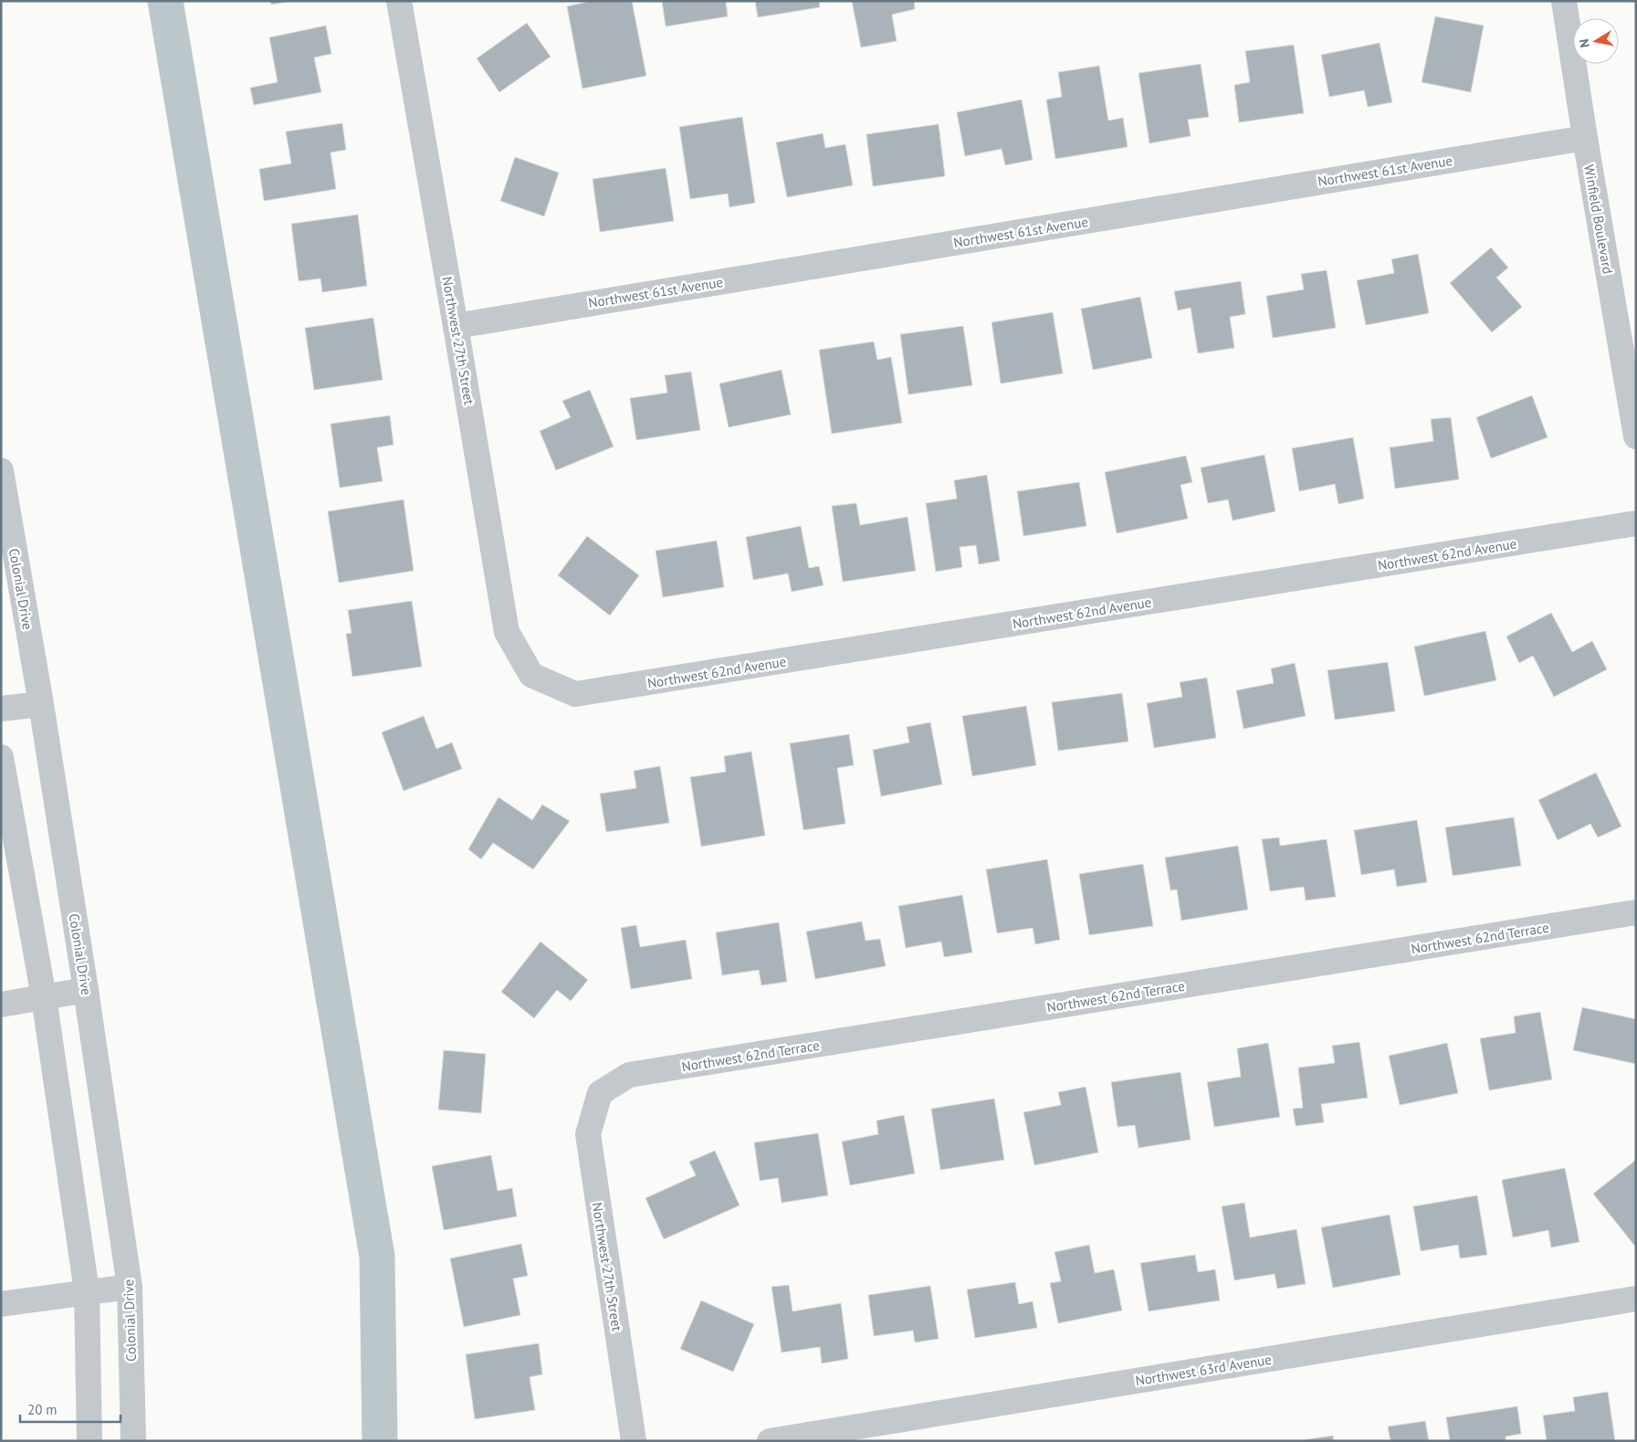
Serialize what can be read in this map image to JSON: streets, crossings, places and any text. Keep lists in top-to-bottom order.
{
  "streets": {
    "street": [
      "Northwest 61st Avenue",
      "Winfield Boulevard",
      "Northwest 27th Street",
      "Northwest 62nd Avenue",
      "Colonial Drive",
      "Northwest 62nd Terrace",
      "Northwest 63rd Avenue"
    ]
  },
  "crossings": [
    ["Northwest 61st Avenue", "Winfield Boulevard"],
    ["Northwest 61st Avenue", "Northwest 27th Street"],
    ["Northwest 27th Street", "Northwest 62nd Avenue"],
    ["Northwest 27th Street", "Northwest 62nd Terrace"]
  ],
  "scale_bar": "20 m",
  "north": "left"
}
